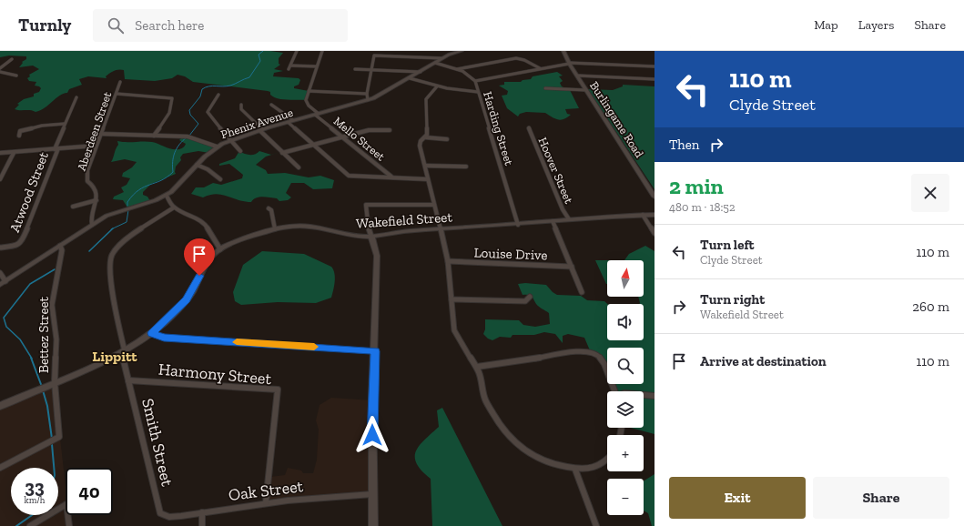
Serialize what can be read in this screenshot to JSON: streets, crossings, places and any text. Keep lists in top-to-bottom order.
{
  "streets": {
    "street": [
      "Burlingame Road",
      "Phenix Avenue",
      "Harding Street",
      "Aberdeen Street",
      "Mello Street",
      "Hoover Street",
      "Atwood Street",
      "Wakefield Street",
      "Louise Drive",
      "Bettez Street",
      "Harmony Street",
      "Smith Street",
      "Oak Street"
    ]
  },
  "crossings": [
    ["Phenix Avenue", "Harding Street"],
    ["Phenix Avenue", "Mello Street"],
    ["Phenix Avenue", "Bettez Street"],
    ["Harding Street", "Wakefield Street"],
    ["Hoover Street", "Wakefield Street"],
    ["Wakefield Street", "Bettez Street"],
    ["Wakefield Street", "Smith Street"],
    ["Harmony Street", "Smith Street"],
    ["Harmony Street", "Oak Street"],
    ["Smith Street", "Oak Street"]
  ],
  "districts": ["Lippitt"],
  "north": "top",
  "page": {
    "header": "Turnly",
    "search": "Search here",
    "nav": ["Map", "Layers", "Share"],
    "turn": ["110 m", "Clyde Street"],
    "then": "Then",
    "heading": ["2 min", "480 m · 18:52"],
    "list": [
      {
        "name": "Turn left",
        "note": "Clyde Street",
        "value": "110 m"
      },
      {
        "name": "Turn right",
        "note": "Wakefield Street",
        "value": "260 m"
      },
      {
        "name": "Arrive at destination",
        "value": "110 m"
      }
    ],
    "map_buttons": ["+", "−"],
    "speed": "33 km/h",
    "limit": "40",
    "buttons": ["Exit", "Share"]
  }
}
